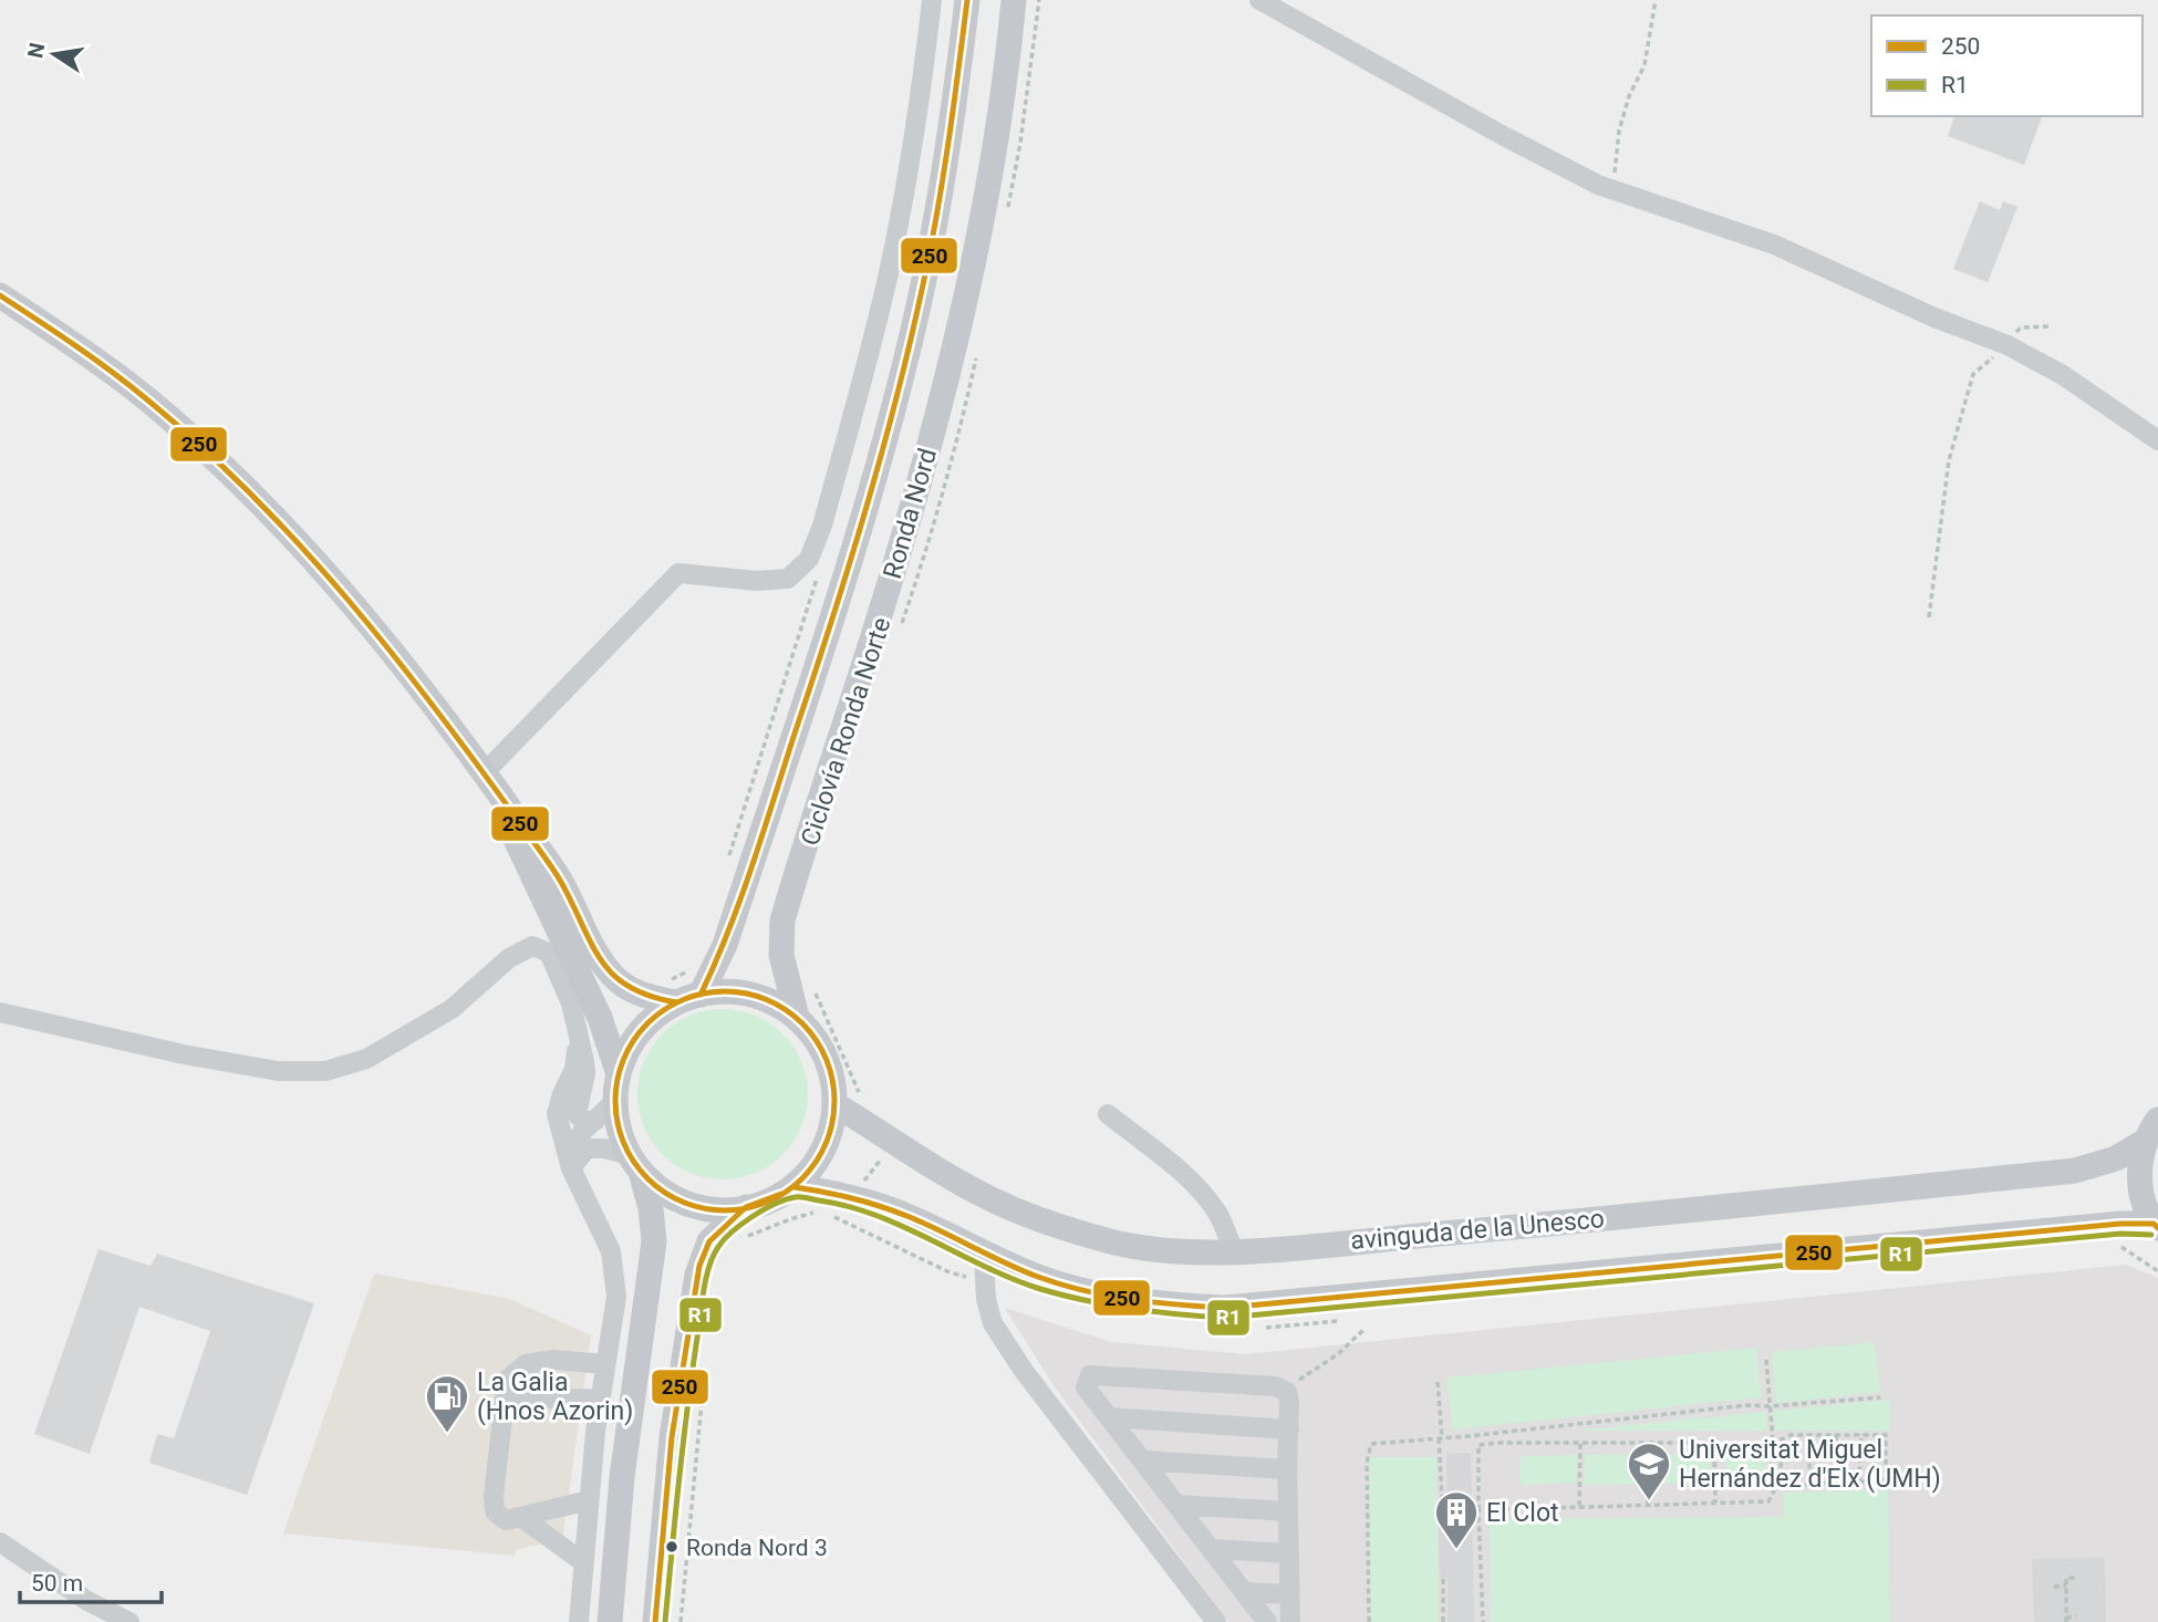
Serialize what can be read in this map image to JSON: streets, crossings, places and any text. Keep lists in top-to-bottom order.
{
  "streets": {
    "main road": ["Ronda Nord", "avinguda de la Unesco"],
    "path": ["Ciclovía Ronda Norte"]
  },
  "crossings": [
    ["Ronda Nord", "avinguda de la Unesco"]
  ],
  "places": {
    "fuel station": ["La Galia (Hnos Azorin)"],
    "school or university": ["Universitat Miguel Hernández d'Elx (UMH)"],
    "other": ["Ronda Nord 3"],
    "building": ["El Clot"]
  },
  "lines": ["transit line 250", "transit line R1"],
  "legend": ["250", "R1"],
  "scale_bar": "50 m",
  "north": "left"
}
